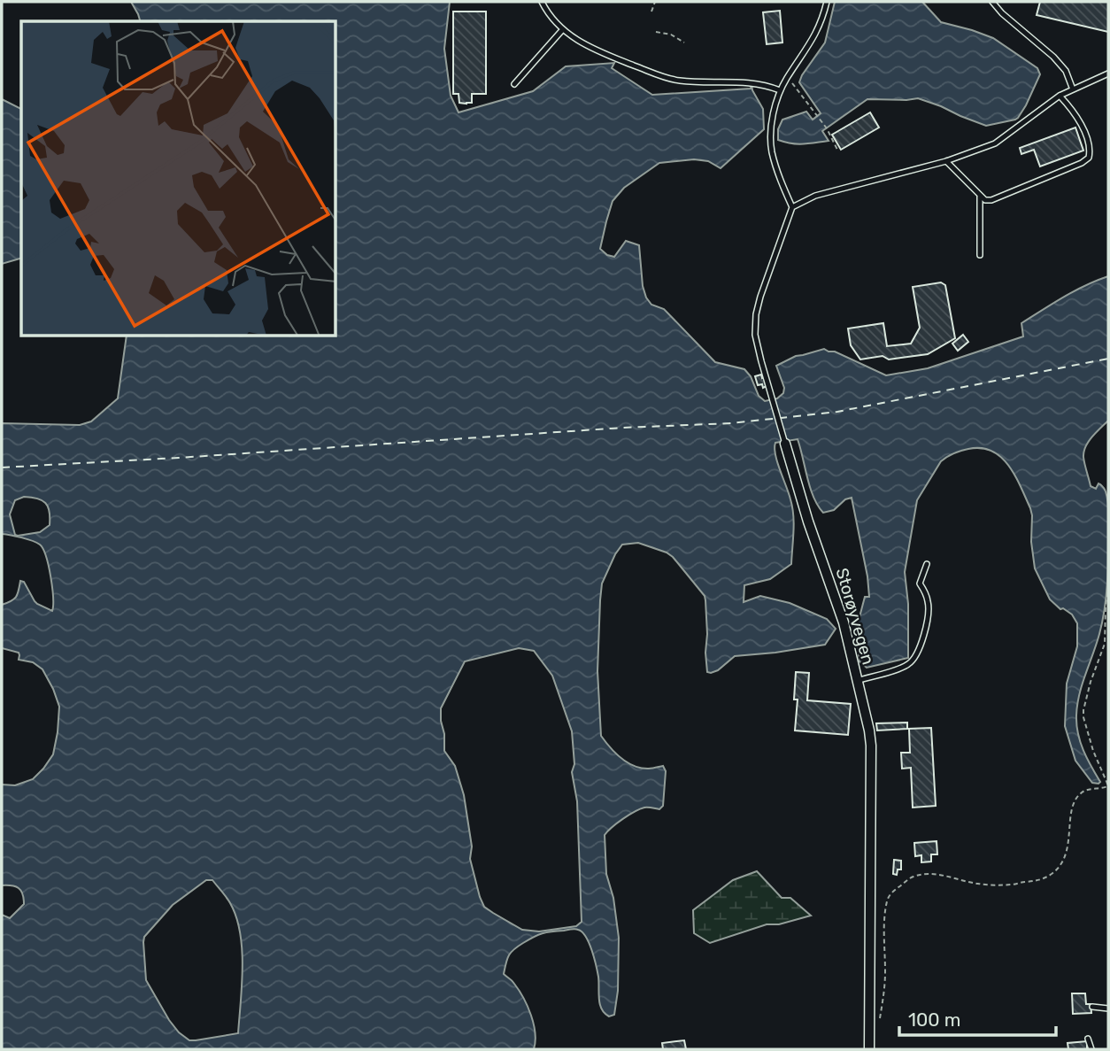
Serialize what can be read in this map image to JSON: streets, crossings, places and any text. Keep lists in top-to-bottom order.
{
  "streets": {
    "street": ["Storøyvegen"]
  },
  "scale_bar": "100 m"
}
